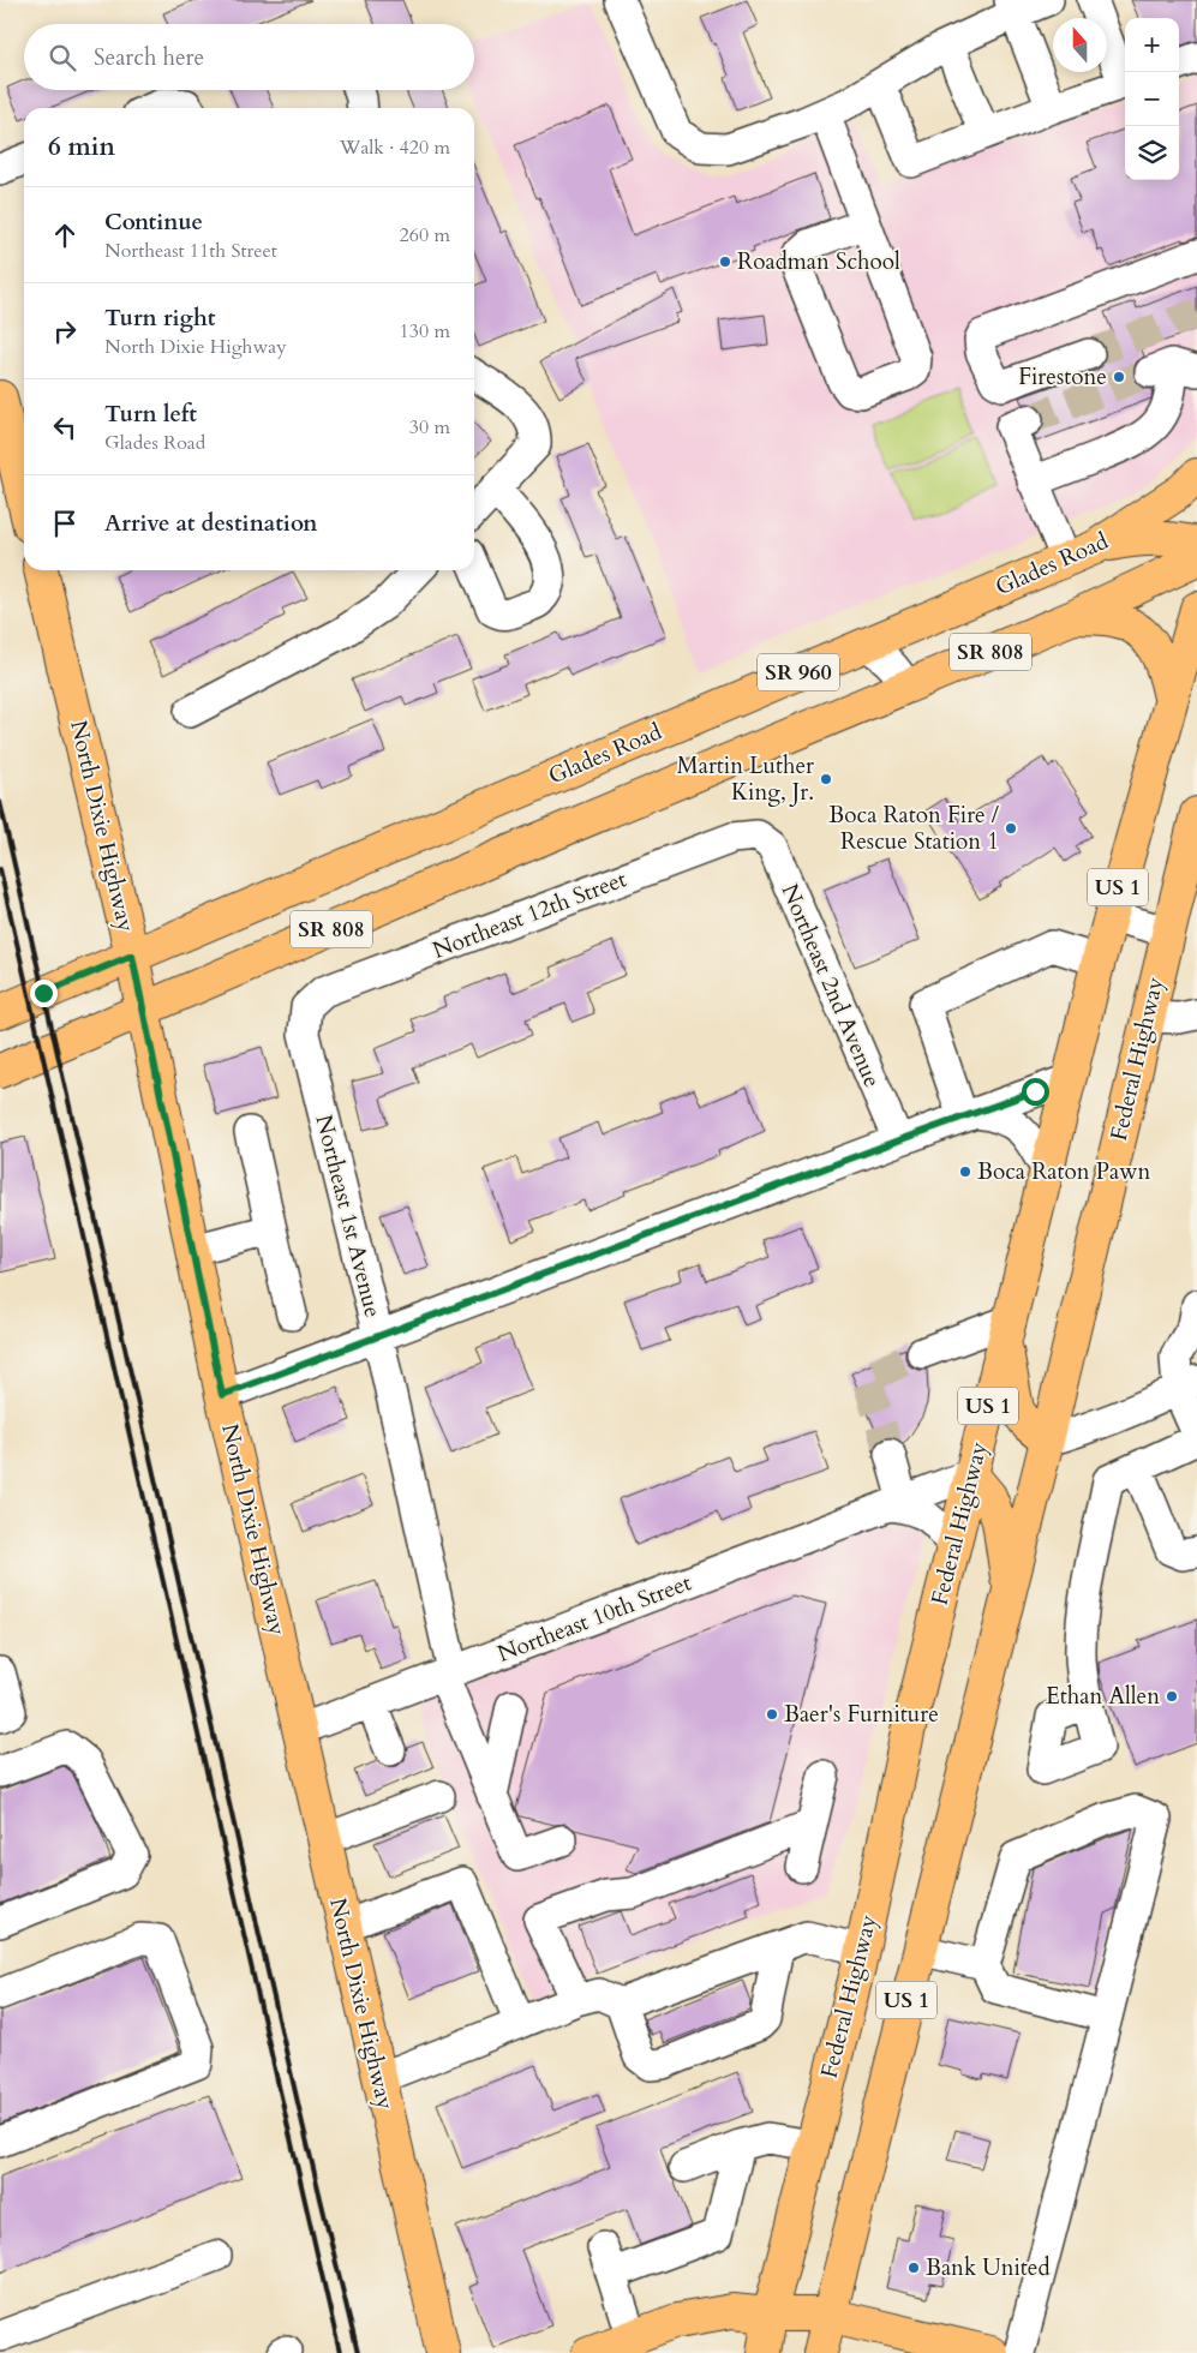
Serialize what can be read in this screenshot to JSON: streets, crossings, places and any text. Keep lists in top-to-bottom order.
{
  "streets": {
    "main road": [
      "Glades Road",
      "SR 808",
      "SR 960",
      "North Dixie Highway",
      "US 1",
      "Federal Highway"
    ],
    "street": [
      "Northeast 12th Street",
      "Northeast 2nd Avenue",
      "Northeast 1st Avenue",
      "Northeast 10th Street"
    ]
  },
  "crossings": [
    ["Glades Road", "North Dixie Highway"],
    ["SR 808", "North Dixie Highway"],
    ["North Dixie Highway", "Northeast 10th Street"],
    ["US 1", "Federal Highway"],
    ["Northeast 12th Street", "Northeast 2nd Avenue"],
    ["Northeast 12th Street", "Northeast 1st Avenue"],
    ["Federal Highway", "Northeast 10th Street"],
    ["Northeast 1st Avenue", "Northeast 10th Street"]
  ],
  "places": [
    "Roadman School",
    "Firestone",
    "Martin Luther King, Jr.",
    "Boca Raton Fire / Rescue Station 1",
    "Boca Raton Pawn",
    "Ethan Allen",
    "Baer's Furniture",
    "Bank United"
  ],
  "north": "top",
  "page": {
    "map_buttons": ["+", "−"],
    "search": "Search here",
    "heading": ["6 min", "Walk · 420 m"],
    "list": [
      ["Continue", "Northeast 11th Street", "260 m"],
      ["Turn right", "North Dixie Highway", "130 m"],
      ["Turn left", "Glades Road", "30 m"],
      "Arrive at destination"
    ]
  }
}
